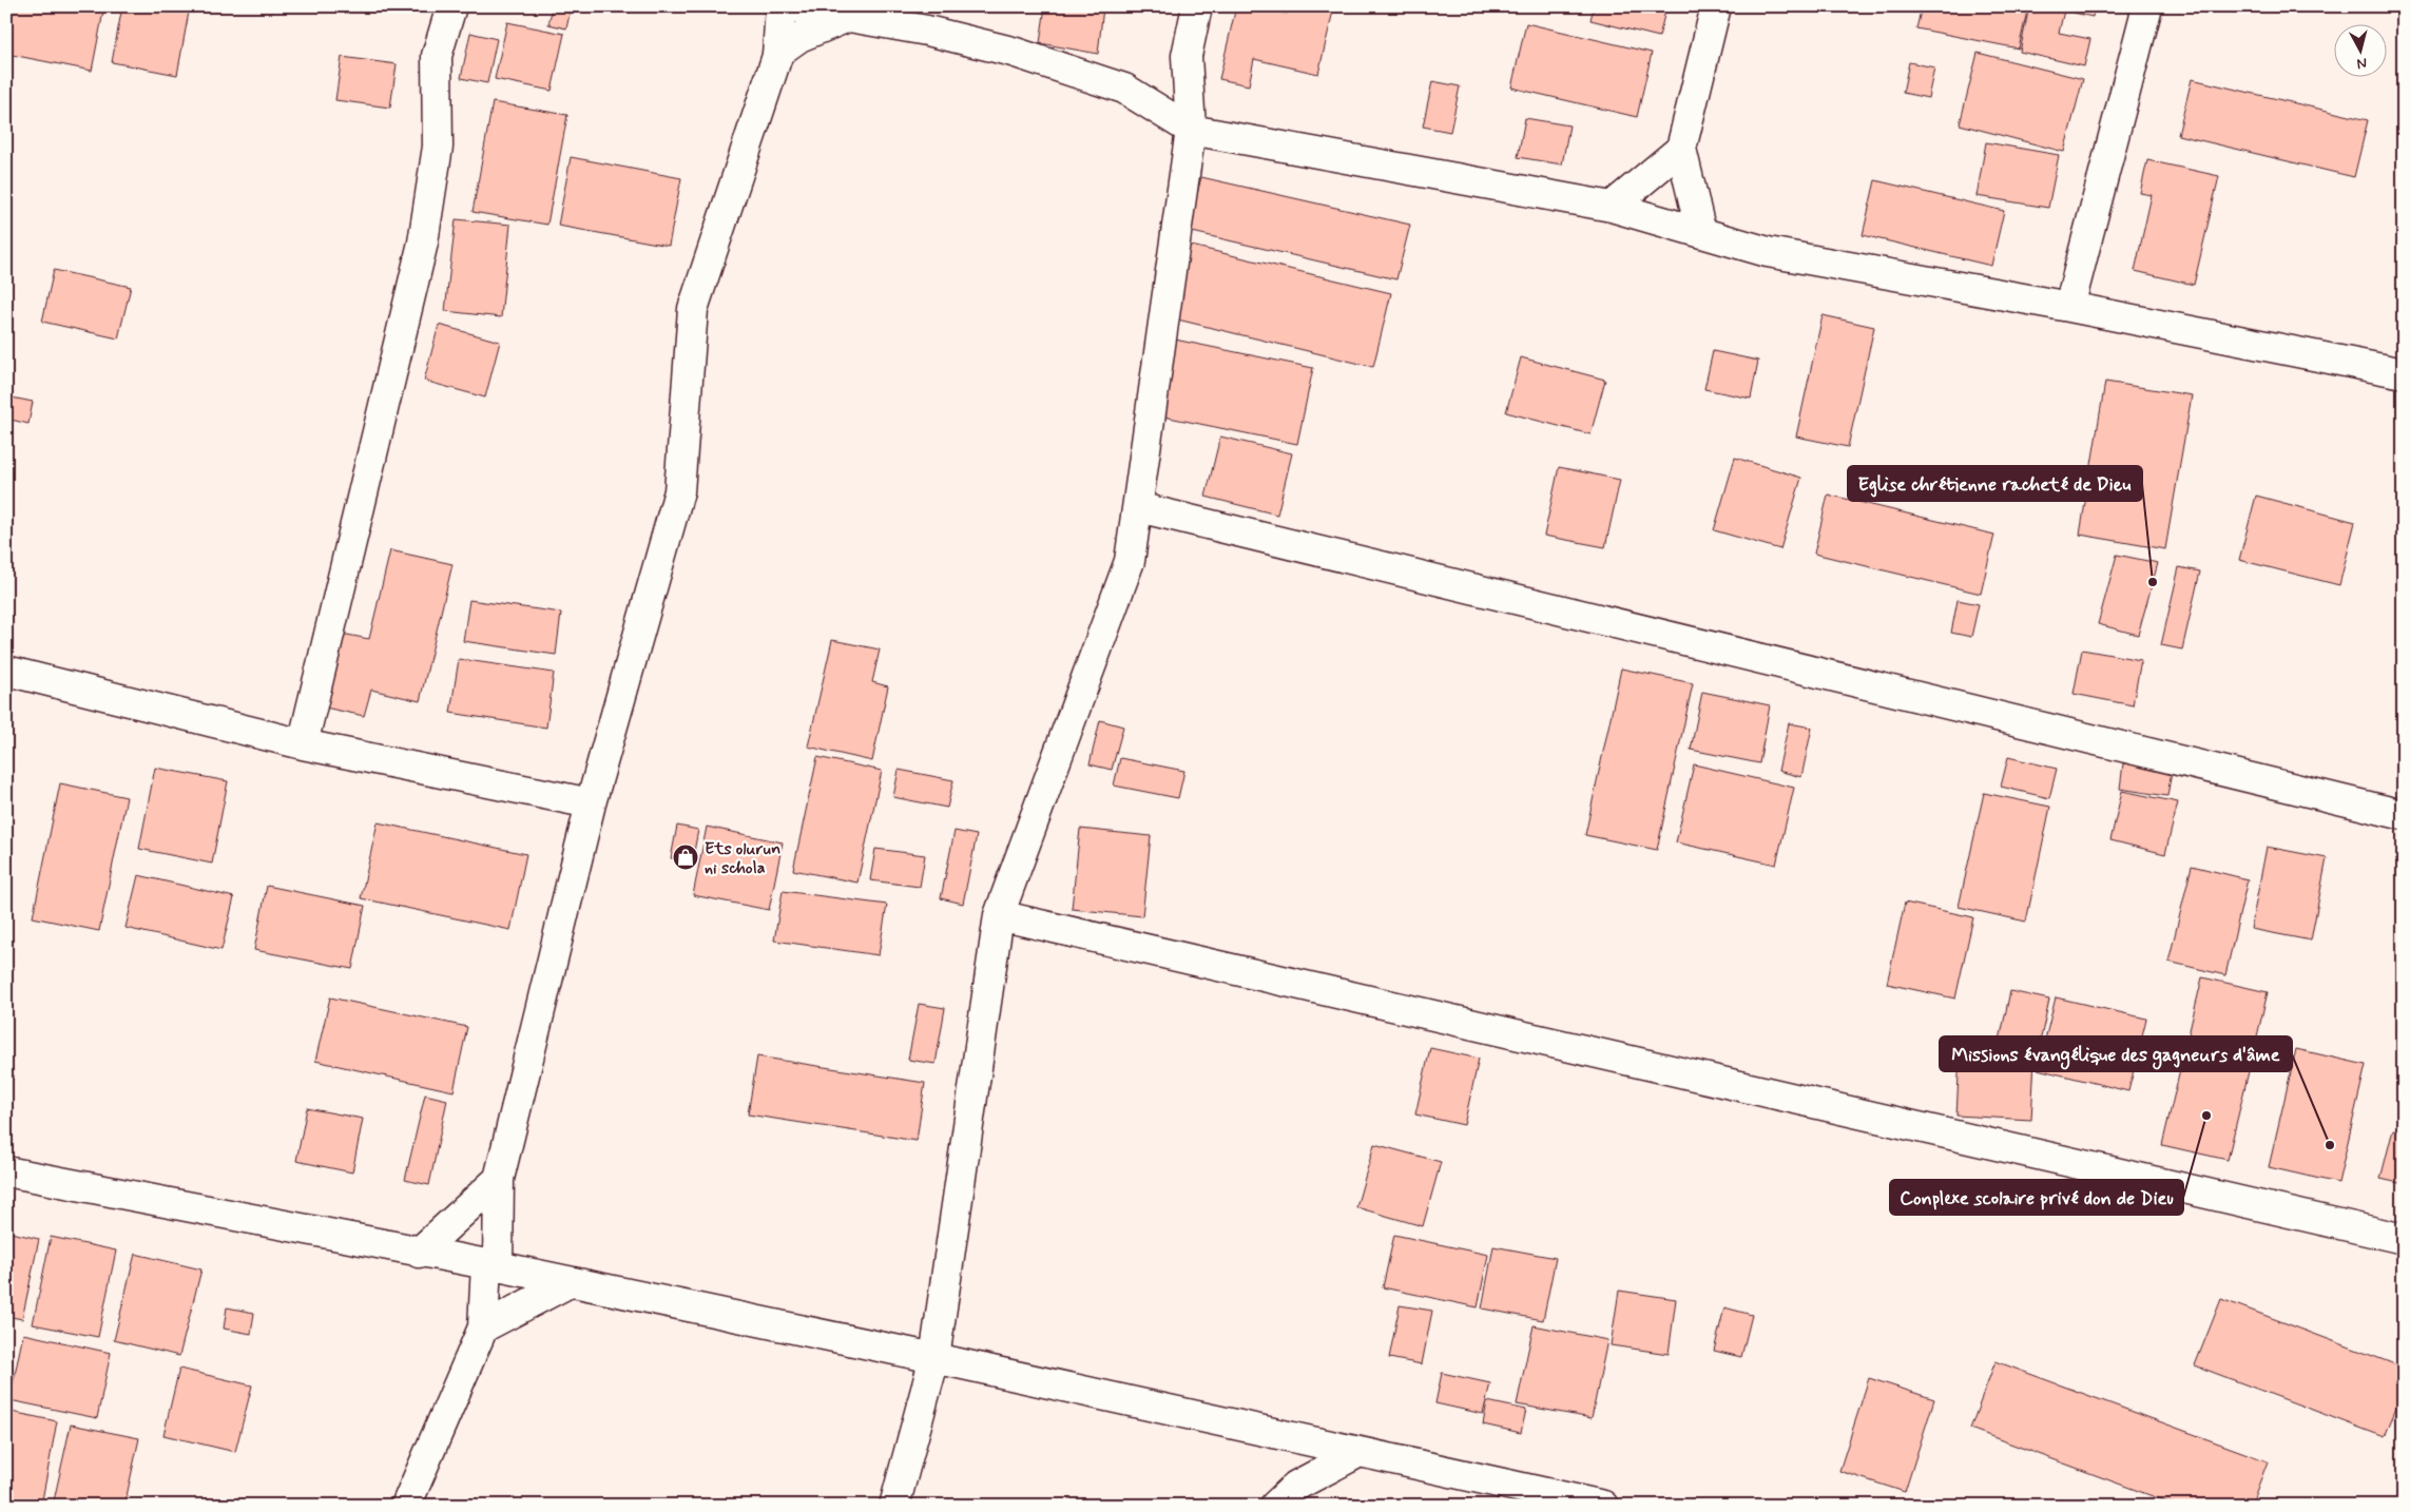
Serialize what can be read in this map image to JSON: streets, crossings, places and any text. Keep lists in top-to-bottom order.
{
  "places": {
    "other": ["Eglise chrétienne racheté de Dieu", "Conplexe scolaire privé don de Dieu", "Missions évangélique des gagneurs d'âme"],
    "shop": ["Ets olurun ni schola"]
  },
  "north": "bottom"
}
